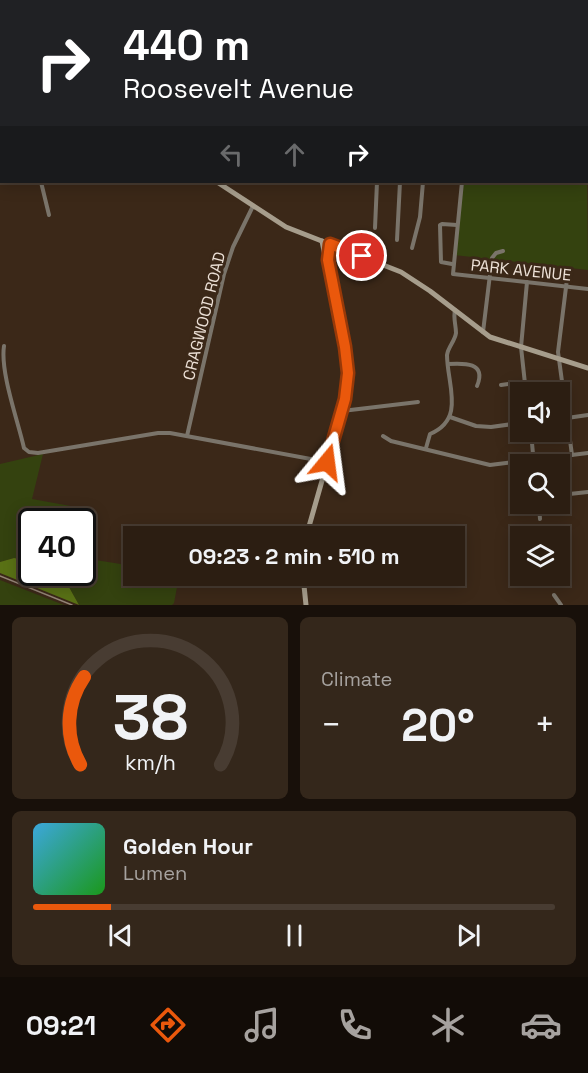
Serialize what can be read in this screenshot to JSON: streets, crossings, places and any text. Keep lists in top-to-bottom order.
{
  "streets": {
    "street": ["PARK AVENUE", "CRAGWOOD ROAD"]
  },
  "page": {
    "turn": ["440 m", "Roosevelt Avenue"],
    "limit": "40",
    "trip": "09:23 · 2 min · 510 m",
    "tile": "Climate",
    "heat": ["−", "20°", "+"],
    "song": ["Golden Hour", "Lumen"],
    "tabs": "09:21",
    "gauge": ["38", "km/h"]
  }
}
